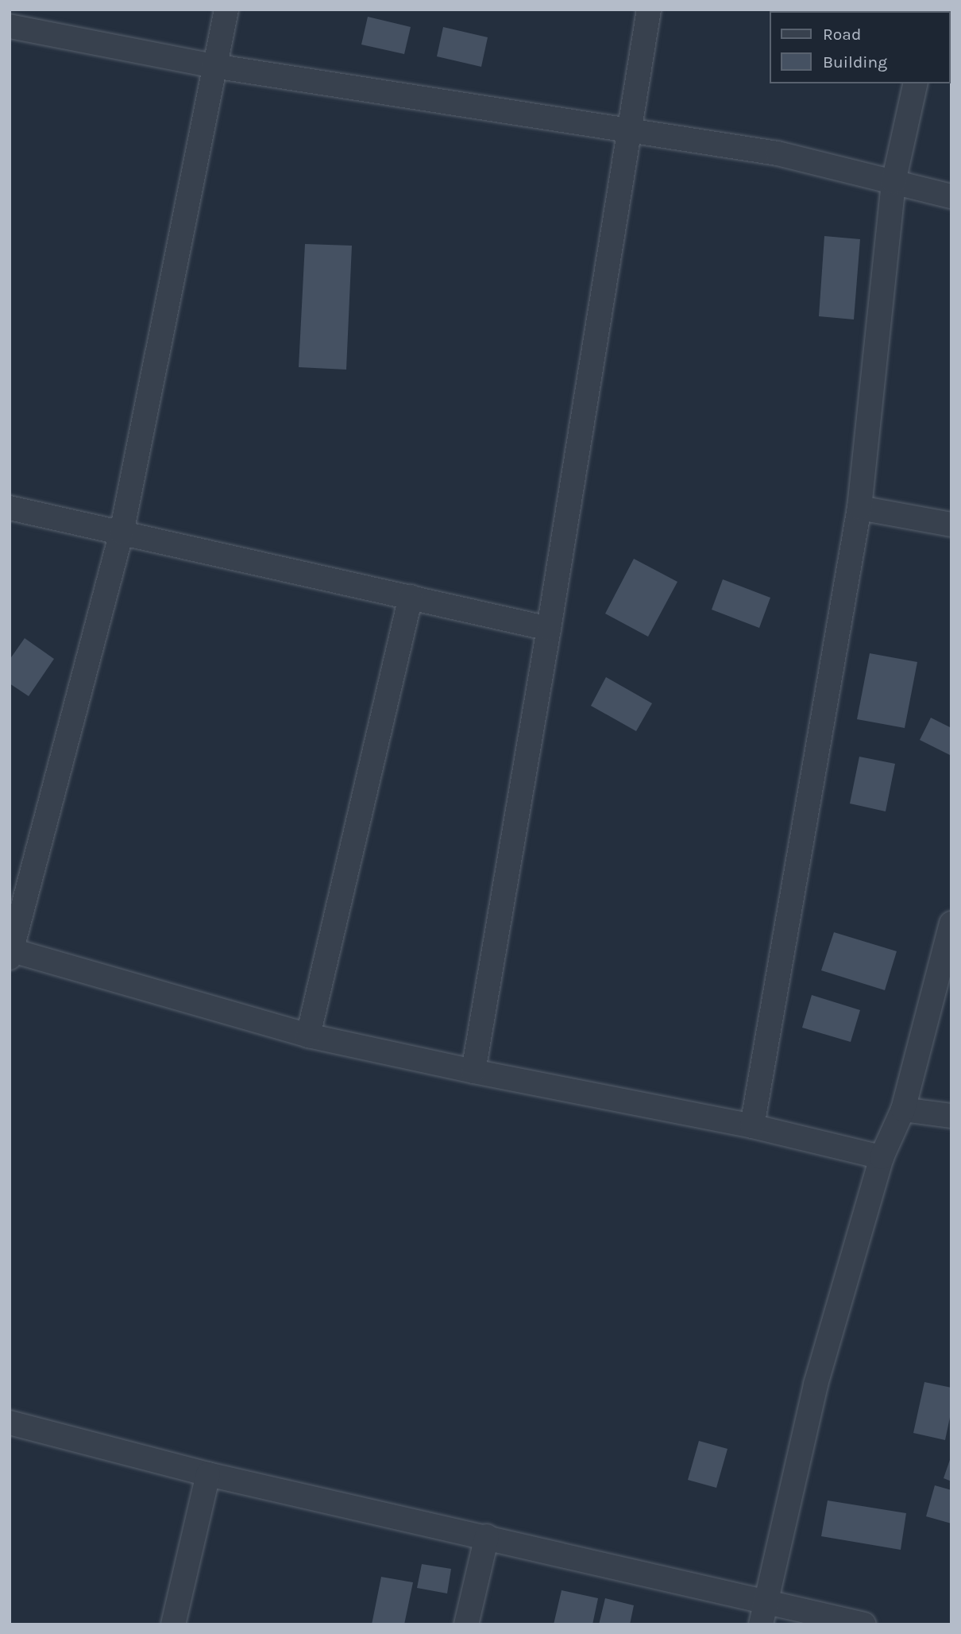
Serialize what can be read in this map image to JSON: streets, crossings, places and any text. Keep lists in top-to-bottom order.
{
  "legend": ["Road", "Building"]
}
